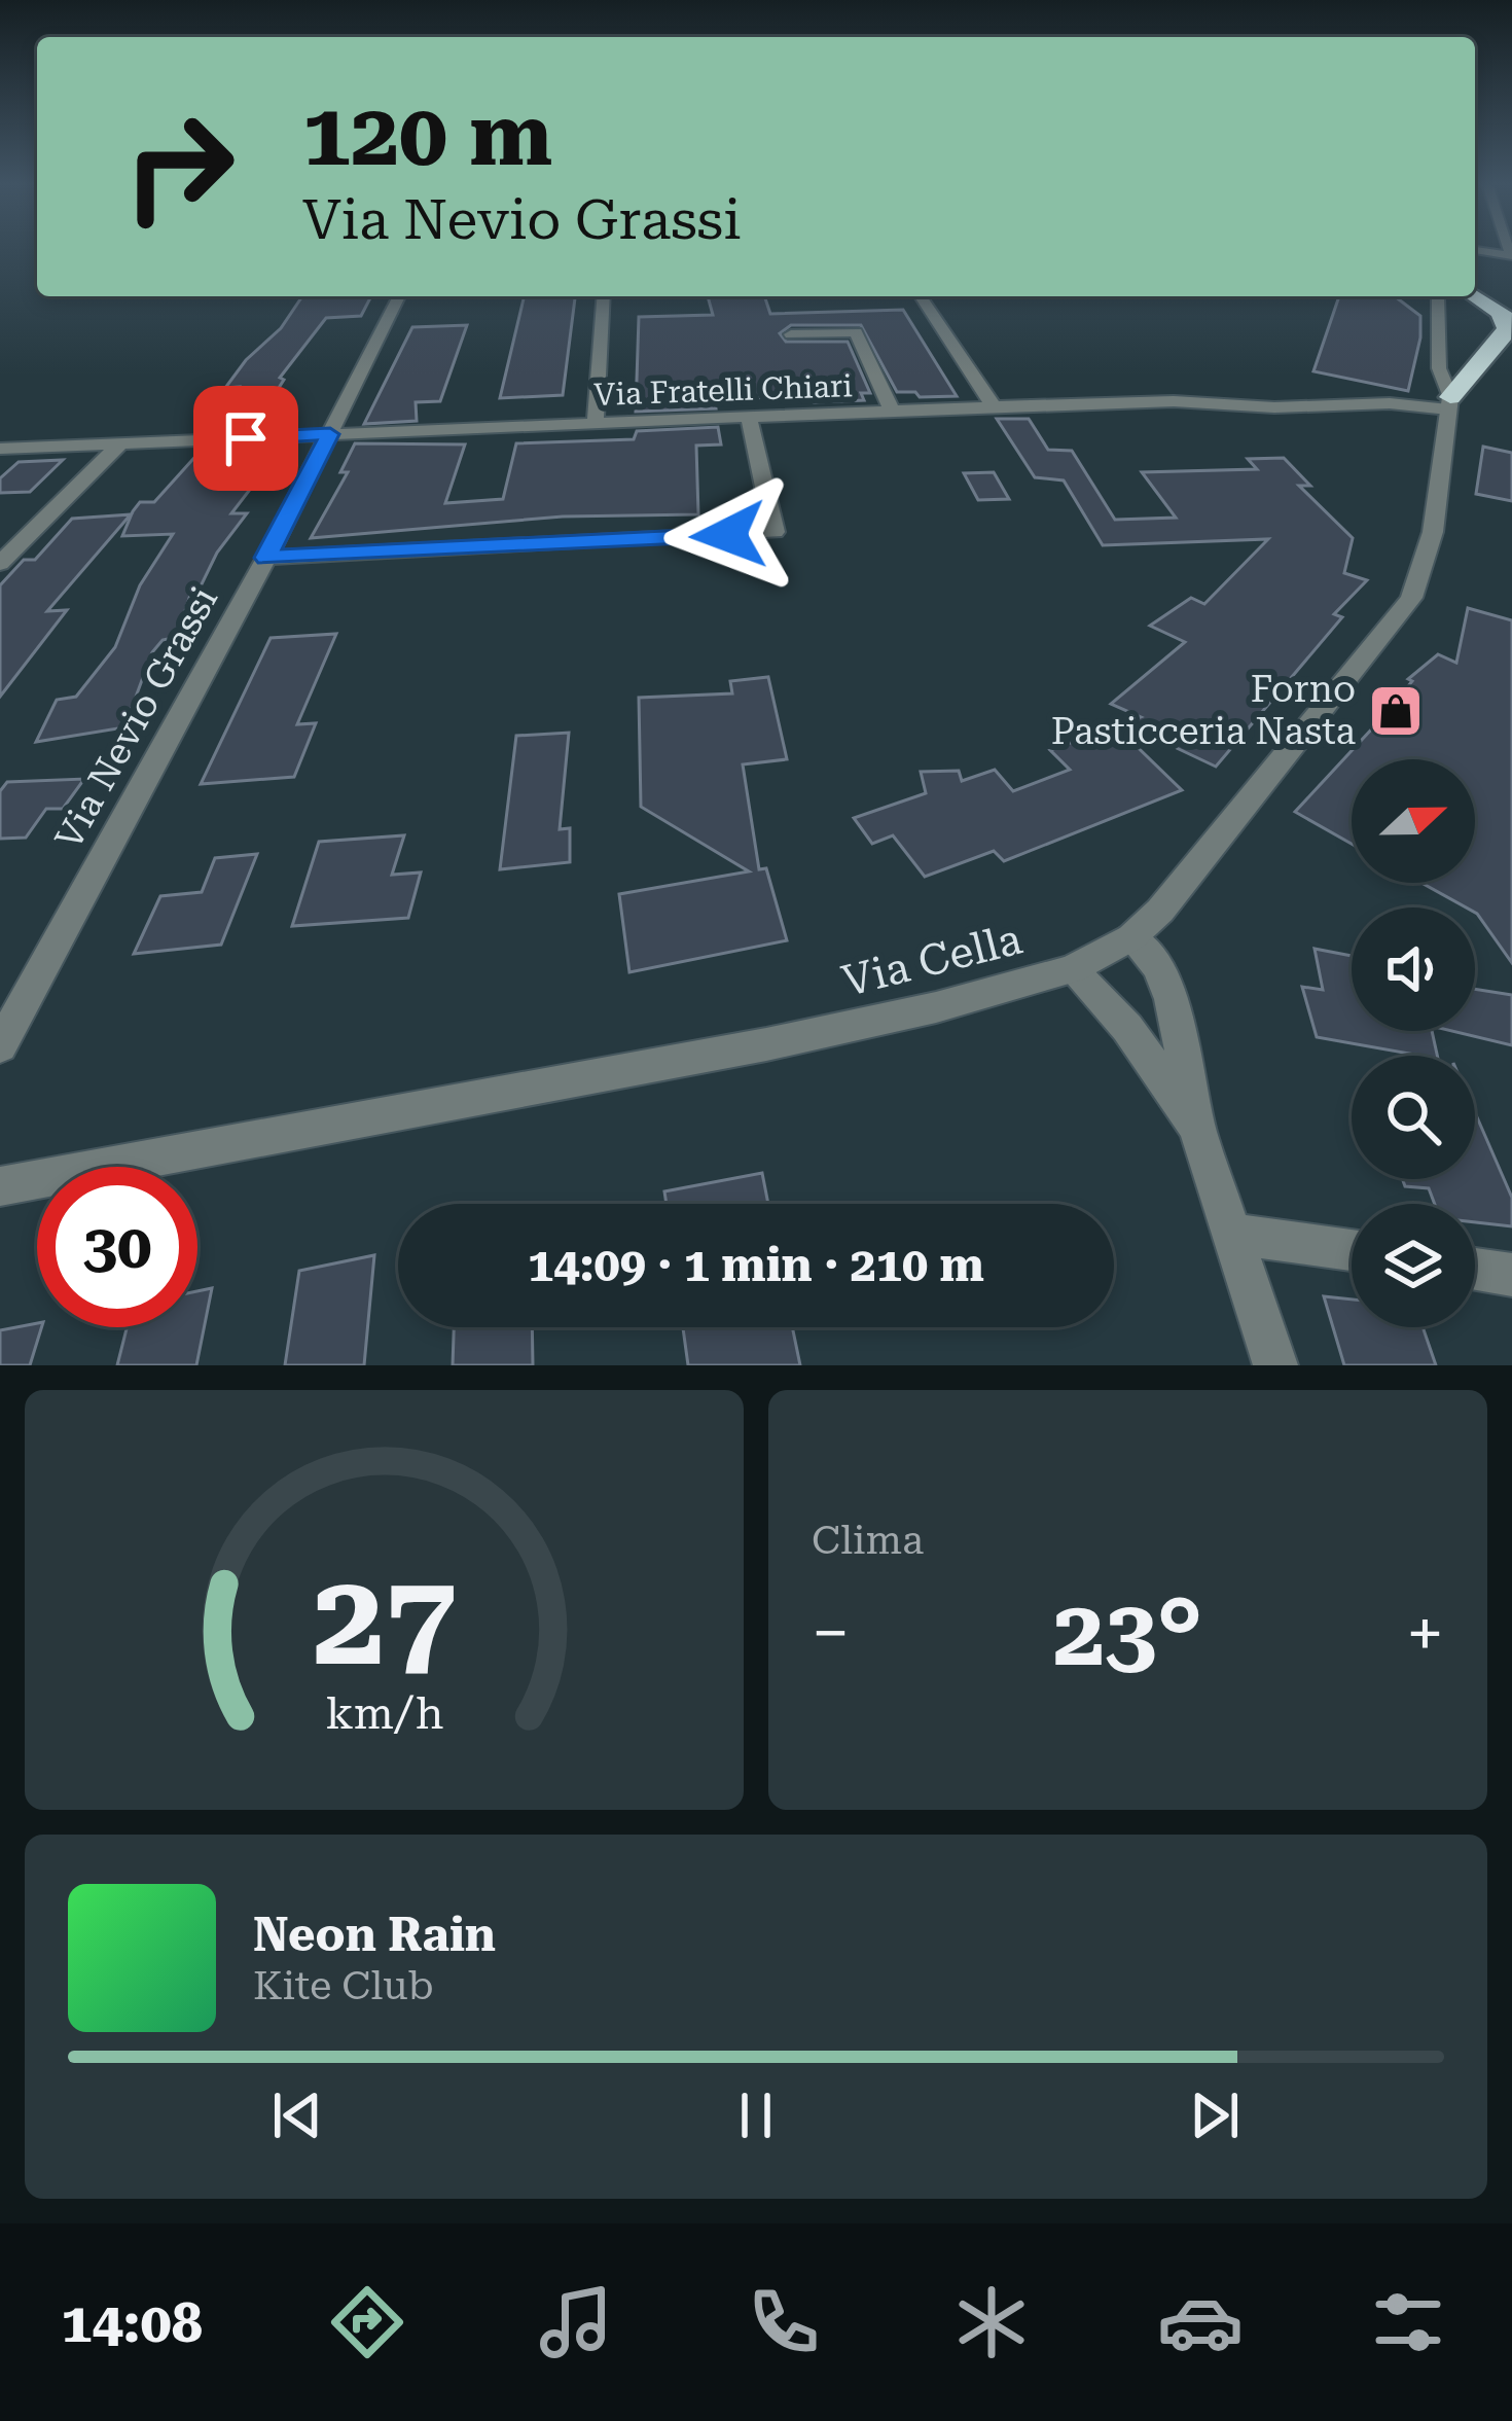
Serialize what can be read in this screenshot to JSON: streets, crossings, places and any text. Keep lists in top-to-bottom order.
{
  "streets": {
    "street": ["Via Fratelli Chiari", "Via Nevio Grassi", "Via Cella"]
  },
  "crossings": [
    ["Via Fratelli Chiari", "Via Nevio Grassi"],
    ["Via Fratelli Chiari", "Via Cella"]
  ],
  "places": {
    "shop": ["Forno Pasticceria Nasta"]
  },
  "north": "right",
  "page": {
    "turn": ["120 m", "Via Nevio Grassi"],
    "limit": "30",
    "trip": "14:09 · 1 min · 210 m",
    "tile": "Clima",
    "heat": ["−", "23°", "+"],
    "song": ["Neon Rain", "Kite Club"],
    "tabs": "14:08",
    "gauge": ["27", "km/h"]
  }
}
